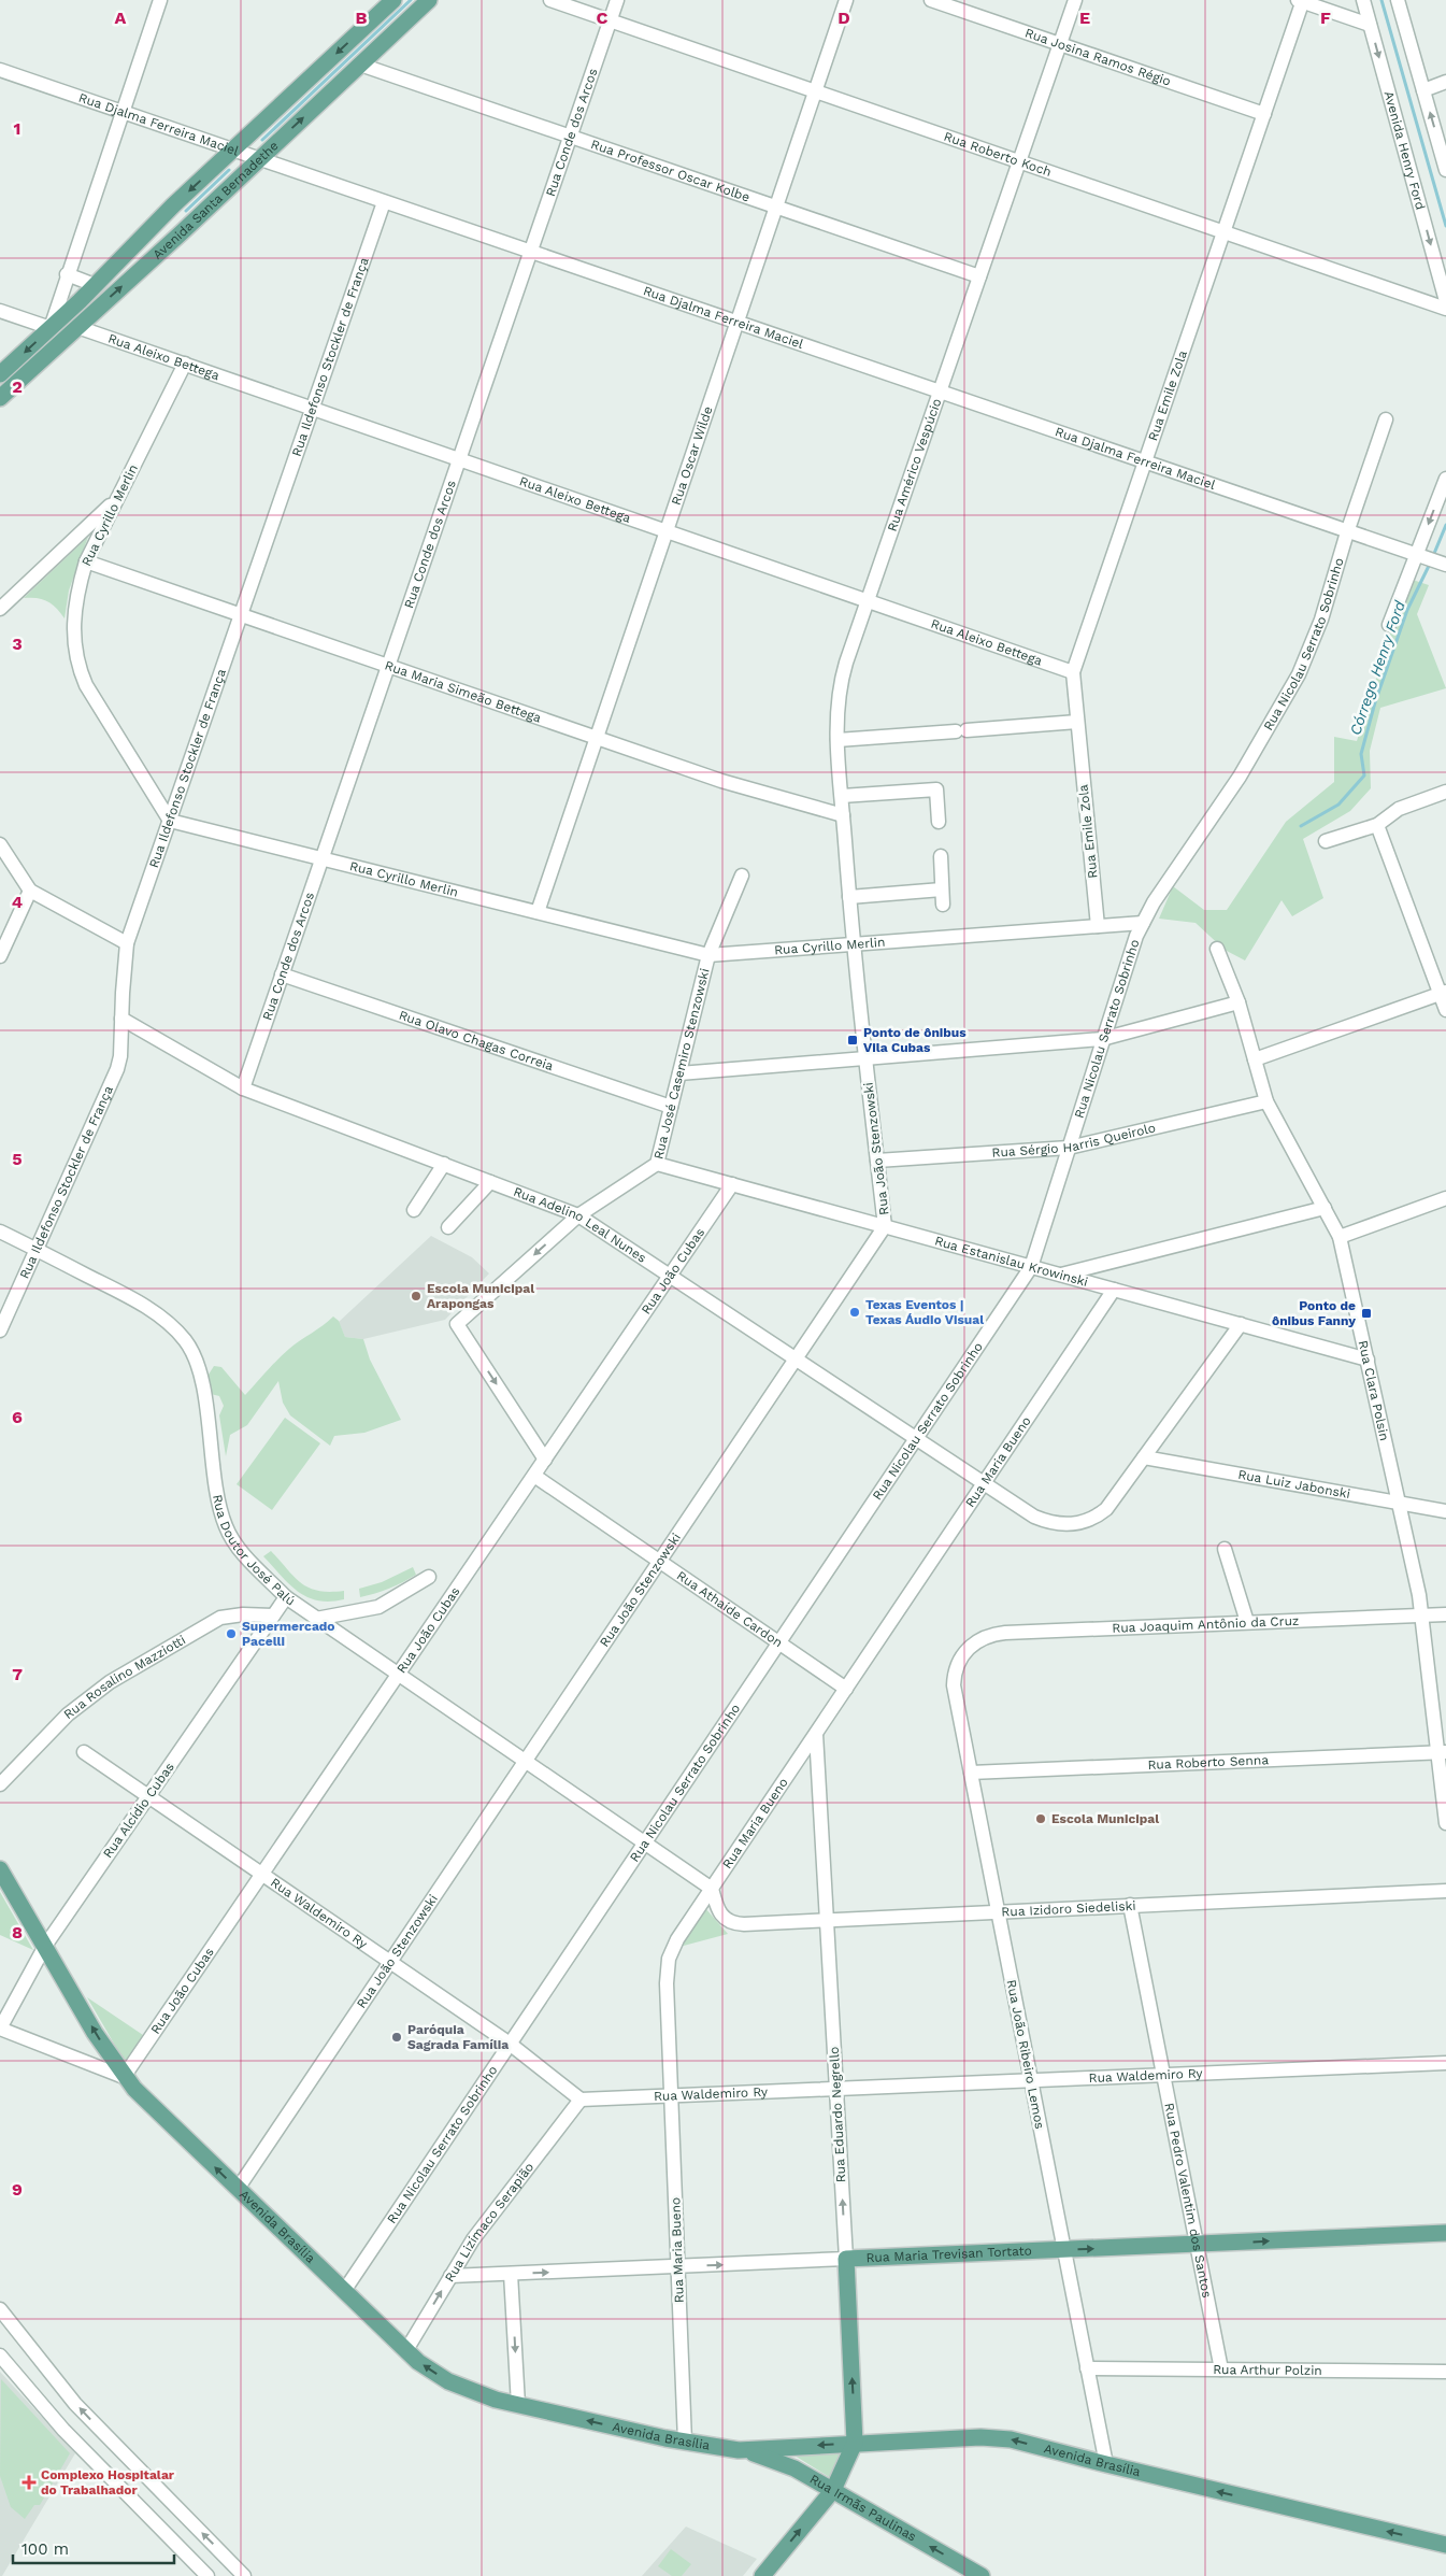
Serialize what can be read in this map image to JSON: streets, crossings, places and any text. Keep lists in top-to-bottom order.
{
  "streets": {
    "main road": [
      "Avenida Santa Bernadethe",
      "Rua Eduardo Negrello",
      "Avenida Brasília",
      "Rua Maria Trevisan Tortato",
      "Rua Irmãs Paulinas"
    ],
    "street": [
      "Rua Josina Ramos Régio",
      "Rua Djalma Ferreira Maciel",
      "Rua Conde dos Arcos",
      "Avenida Henry Ford",
      "Rua Roberto Koch",
      "Rua Professor Oscar Kolbe",
      "Rua Ildefonso Stockler de França",
      "Rua Aleixo Bettega",
      "Rua Emile Zola",
      "Rua Oscar Wilde",
      "Rua Américo Vespúcio",
      "Rua Cyrillo Merlin",
      "Rua Nicolau Serrato Sobrinho",
      "Rua Maria Simeão Bettega",
      "Rua Olavo Chagas Correia",
      "Rua José Casemiro Stenzowski",
      "Rua Sérgio Harris Queirolo",
      "Rua João Stenzowski",
      "Rua Adelino Leal Nunes",
      "Rua Estanislau Krowinski",
      "Rua João Cubas",
      "Rua Clara Polsin",
      "Rua Maria Bueno",
      "Rua Luiz Jabonski",
      "Rua Doutor José Palú",
      "Rua Athaíde Cardon",
      "Rua Joaquim Antônio da Cruz",
      "Rua Rosalino Mazziotti",
      "Rua Roberto Senna",
      "Rua Alcídio Cubas",
      "Rua Izidoro Siedeliski",
      "Rua Waldemiro Ry",
      "Rua João Ribeiro Lemos",
      "Rua Pedro Valentim dos Santos",
      "Rua Lizímaco Serapião",
      "Rua Arthur Polzin"
    ]
  },
  "crossings": [
    ["Rua Josina Ramos Régio", "Rua Emile Zola"],
    ["Rua Josina Ramos Régio", "Rua Américo Vespúcio"],
    ["Rua Djalma Ferreira Maciel", "Rua Conde dos Arcos"],
    ["Rua Djalma Ferreira Maciel", "Avenida Santa Bernadethe"],
    ["Rua Djalma Ferreira Maciel", "Rua Ildefonso Stockler de França"],
    ["Rua Djalma Ferreira Maciel", "Rua Emile Zola"],
    ["Rua Djalma Ferreira Maciel", "Rua Oscar Wilde"],
    ["Rua Djalma Ferreira Maciel", "Rua Américo Vespúcio"],
    ["Rua Djalma Ferreira Maciel", "Rua Nicolau Serrato Sobrinho"],
    ["Rua Conde dos Arcos", "Rua Roberto Koch"],
    ["Rua Conde dos Arcos", "Rua Professor Oscar Kolbe"],
    ["Rua Conde dos Arcos", "Rua Aleixo Bettega"],
    ["Rua Conde dos Arcos", "Rua Cyrillo Merlin"],
    ["Rua Conde dos Arcos", "Rua Maria Simeão Bettega"],
    ["Rua Conde dos Arcos", "Rua Olavo Chagas Correia"],
    ["Rua Conde dos Arcos", "Rua Adelino Leal Nunes"],
    ["Rua Roberto Koch", "Rua Emile Zola"],
    ["Rua Roberto Koch", "Rua Oscar Wilde"],
    ["Rua Roberto Koch", "Rua Américo Vespúcio"],
    ["Rua Professor Oscar Kolbe", "Avenida Santa Bernadethe"],
    ["Rua Professor Oscar Kolbe", "Rua Oscar Wilde"],
    ["Rua Professor Oscar Kolbe", "Rua Américo Vespúcio"],
    ["Avenida Santa Bernadethe", "Rua Aleixo Bettega"],
    ["Rua Ildefonso Stockler de França", "Rua Aleixo Bettega"],
    ["Rua Ildefonso Stockler de França", "Rua Cyrillo Merlin"],
    ["Rua Ildefonso Stockler de França", "Rua Maria Simeão Bettega"],
    ["Rua Ildefonso Stockler de França", "Rua Adelino Leal Nunes"],
    ["Rua Ildefonso Stockler de França", "Rua Doutor José Palú"],
    ["Rua Aleixo Bettega", "Rua Emile Zola"],
    ["Rua Aleixo Bettega", "Rua Oscar Wilde"],
    ["Rua Aleixo Bettega", "Rua Américo Vespúcio"],
    ["Rua Aleixo Bettega", "Rua Cyrillo Merlin"],
    ["Rua Emile Zola", "Rua Cyrillo Merlin"],
    ["Rua Oscar Wilde", "Rua Cyrillo Merlin"],
    ["Rua Oscar Wilde", "Rua Maria Simeão Bettega"],
    ["Rua Américo Vespúcio", "Rua Cyrillo Merlin"],
    ["Rua Américo Vespúcio", "Rua Maria Simeão Bettega"],
    ["Rua Américo Vespúcio", "Rua João Stenzowski"],
    ["Rua Cyrillo Merlin", "Rua Nicolau Serrato Sobrinho"],
    ["Rua Cyrillo Merlin", "Rua Maria Simeão Bettega"],
    ["Rua Cyrillo Merlin", "Rua José Casemiro Stenzowski"],
    ["Rua Cyrillo Merlin", "Rua João Stenzowski"],
    ["Rua Nicolau Serrato Sobrinho", "Rua Sérgio Harris Queirolo"],
    ["Rua Nicolau Serrato Sobrinho", "Rua Adelino Leal Nunes"],
    ["Rua Nicolau Serrato Sobrinho", "Rua Estanislau Krowinski"],
    ["Rua Nicolau Serrato Sobrinho", "Rua Doutor José Palú"],
    ["Rua Nicolau Serrato Sobrinho", "Rua Athaíde Cardon"],
    ["Rua Nicolau Serrato Sobrinho", "Rua Waldemiro Ry"],
    ["Rua Nicolau Serrato Sobrinho", "Avenida Brasília"],
    ["Rua Olavo Chagas Correia", "Rua José Casemiro Stenzowski"],
    ["Rua José Casemiro Stenzowski", "Rua Adelino Leal Nunes"],
    ["Rua José Casemiro Stenzowski", "Rua Estanislau Krowinski"],
    ["Rua José Casemiro Stenzowski", "Rua João Cubas"],
    ["Rua Sérgio Harris Queirolo", "Rua João Stenzowski"],
    ["Rua Sérgio Harris Queirolo", "Rua Clara Polsin"],
    ["Rua João Stenzowski", "Rua Adelino Leal Nunes"],
    ["Rua João Stenzowski", "Rua Estanislau Krowinski"],
    ["Rua João Stenzowski", "Rua Doutor José Palú"],
    ["Rua João Stenzowski", "Rua Athaíde Cardon"],
    ["Rua João Stenzowski", "Rua Waldemiro Ry"],
    ["Rua João Stenzowski", "Avenida Brasília"],
    ["Rua Adelino Leal Nunes", "Rua João Cubas"],
    ["Rua Adelino Leal Nunes", "Rua Maria Bueno"],
    ["Rua Adelino Leal Nunes", "Rua Luiz Jabonski"],
    ["Rua Estanislau Krowinski", "Rua João Cubas"],
    ["Rua Estanislau Krowinski", "Rua Clara Polsin"],
    ["Rua Estanislau Krowinski", "Rua Maria Bueno"],
    ["Rua João Cubas", "Rua Doutor José Palú"],
    ["Rua João Cubas", "Rua Athaíde Cardon"],
    ["Rua João Cubas", "Rua Waldemiro Ry"],
    ["Rua João Cubas", "Avenida Brasília"],
    ["Rua Clara Polsin", "Rua Luiz Jabonski"],
    ["Rua Clara Polsin", "Rua Joaquim Antônio da Cruz"],
    ["Rua Clara Polsin", "Rua Roberto Senna"],
    ["Rua Maria Bueno", "Rua Doutor José Palú"],
    ["Rua Maria Bueno", "Rua Athaíde Cardon"],
    ["Rua Maria Bueno", "Rua Izidoro Siedeliski"],
    ["Rua Maria Bueno", "Rua Waldemiro Ry"],
    ["Rua Maria Bueno", "Rua Eduardo Negrello"],
    ["Rua Maria Bueno", "Avenida Brasília"],
    ["Rua Maria Bueno", "Rua Maria Trevisan Tortato"],
    ["Rua Doutor José Palú", "Rua Alcídio Cubas"],
    ["Rua Doutor José Palú", "Rua Izidoro Siedeliski"],
    ["Rua Joaquim Antônio da Cruz", "Rua João Ribeiro Lemos"],
    ["Rua Rosalino Mazziotti", "Rua Alcídio Cubas"],
    ["Rua Roberto Senna", "Rua João Ribeiro Lemos"],
    ["Rua Alcídio Cubas", "Rua Waldemiro Ry"],
    ["Rua Alcídio Cubas", "Avenida Brasília"],
    ["Rua Izidoro Siedeliski", "Rua João Ribeiro Lemos"],
    ["Rua Izidoro Siedeliski", "Rua Eduardo Negrello"],
    ["Rua Izidoro Siedeliski", "Rua Pedro Valentim dos Santos"],
    ["Rua Waldemiro Ry", "Rua João Ribeiro Lemos"],
    ["Rua Waldemiro Ry", "Rua Eduardo Negrello"],
    ["Rua Waldemiro Ry", "Rua Pedro Valentim dos Santos"],
    ["Rua Waldemiro Ry", "Rua Lizímaco Serapião"],
    ["Rua João Ribeiro Lemos", "Avenida Brasília"],
    ["Rua João Ribeiro Lemos", "Rua Maria Trevisan Tortato"],
    ["Rua João Ribeiro Lemos", "Rua Arthur Polzin"],
    ["Rua Eduardo Negrello", "Avenida Brasília"],
    ["Rua Eduardo Negrello", "Rua Maria Trevisan Tortato"],
    ["Rua Eduardo Negrello", "Rua Irmãs Paulinas"],
    ["Rua Pedro Valentim dos Santos", "Rua Maria Trevisan Tortato"],
    ["Rua Pedro Valentim dos Santos", "Rua Arthur Polzin"],
    ["Rua Lizímaco Serapião", "Avenida Brasília"],
    ["Rua Lizímaco Serapião", "Rua Maria Trevisan Tortato"],
    ["Avenida Brasília", "Rua Irmãs Paulinas"]
  ],
  "one_way": [
    "Rua Eduardo Negrello",
    "Avenida Brasília",
    "Rua Maria Trevisan Tortato",
    "Rua Irmãs Paulinas"
  ],
  "water": ["Córrego Henry Ford"],
  "places": {
    "transit": ["Ponto de ônibus Vila Cubas", "Ponto de ônibus Fanny"],
    "other": [
      "Escola Municipal Arapongas",
      "Texas Eventos | Texas Áudio Visual",
      "Supermercado Pacelli",
      "Escola Municipal",
      "Paróquia Sagrada Família"
    ],
    "health": ["Complexo Hospitalar do Trabalhador"]
  },
  "scale_bar": "100 m",
  "grid": {
    "columns": [
      "A",
      "B",
      "C",
      "D",
      "E",
      "F"
    ],
    "rows": [
      "1",
      "2",
      "3",
      "4",
      "5",
      "6",
      "7",
      "8",
      "9"
    ]
  }
}
